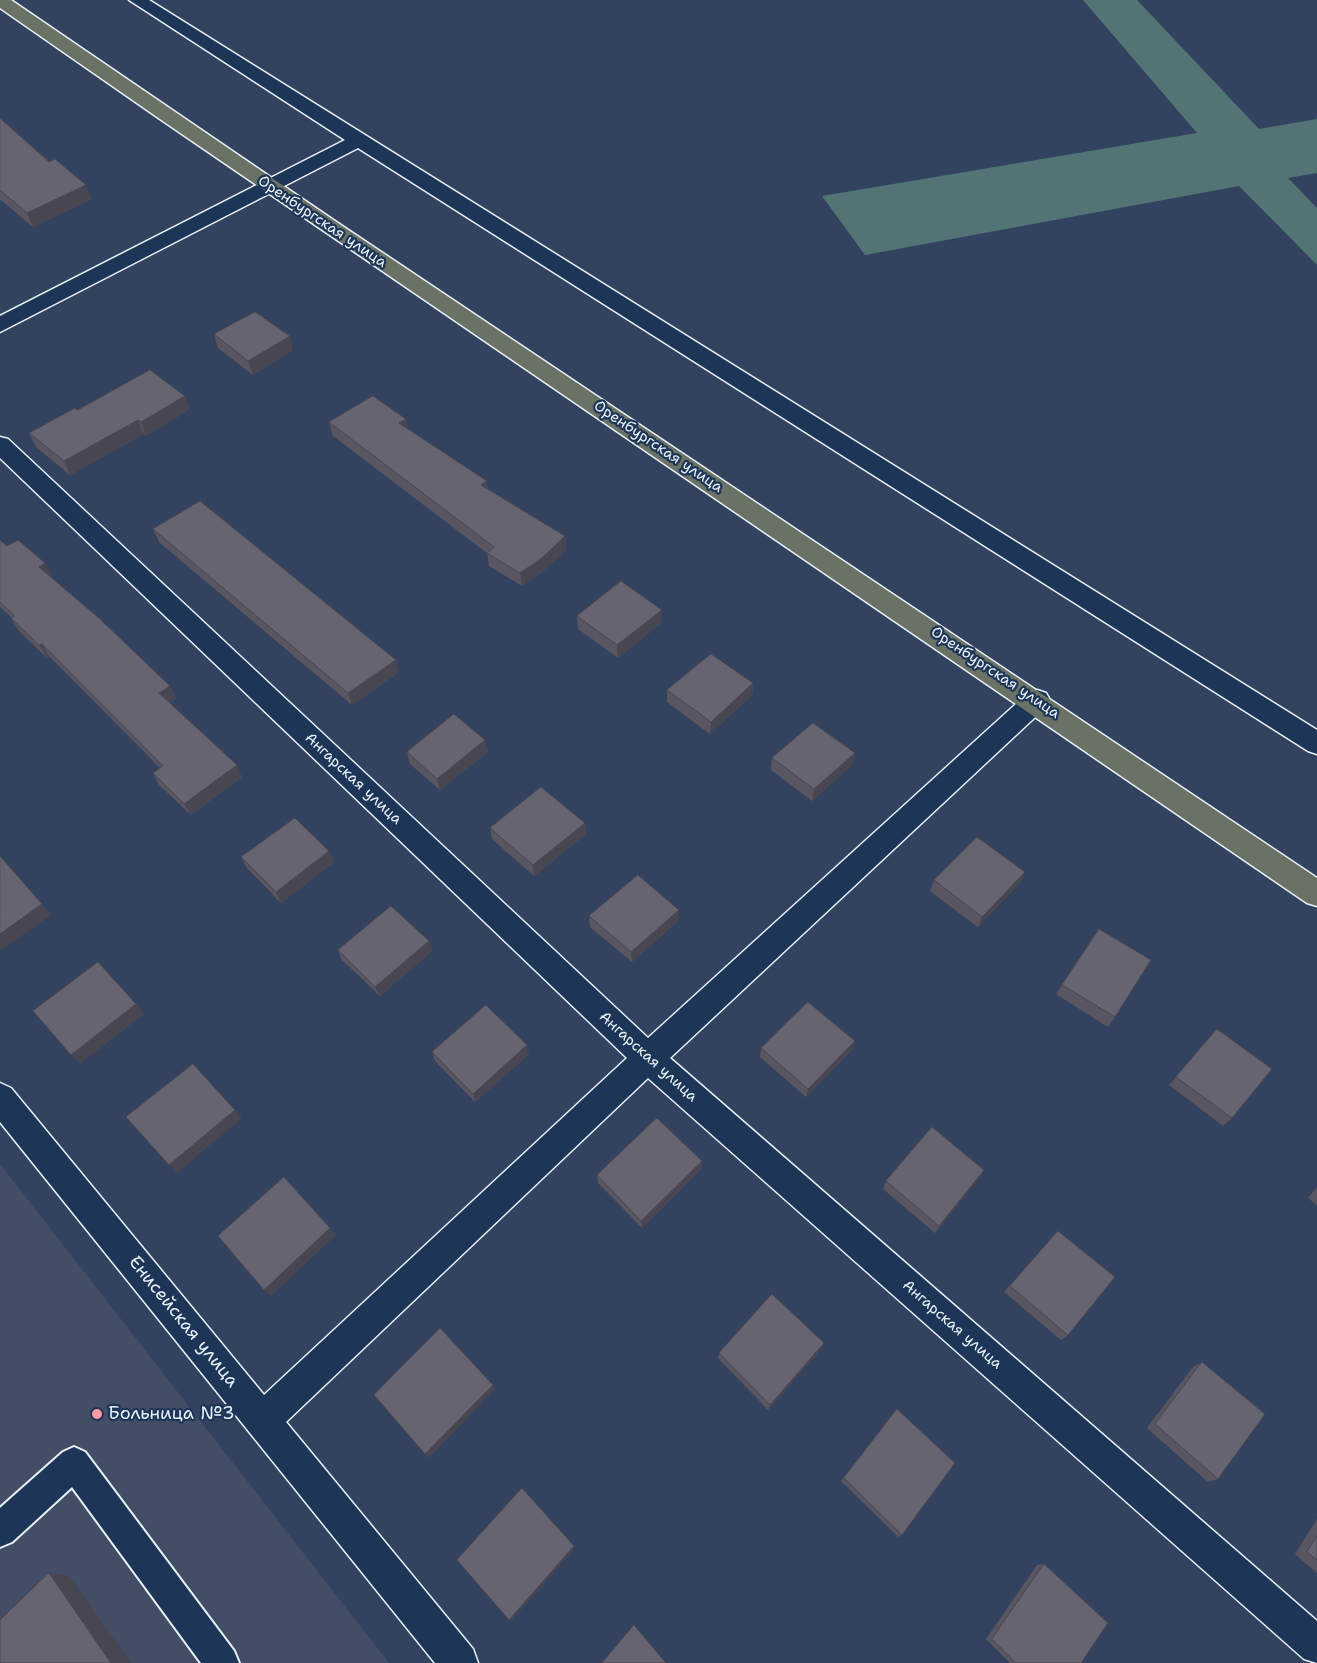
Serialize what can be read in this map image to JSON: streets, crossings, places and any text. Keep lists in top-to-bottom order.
{
  "streets": {
    "main road": ["Оренбургская улица"],
    "street": ["Ангарская улица", "Енисейская улица"]
  },
  "places": ["Больница №3"]
}
